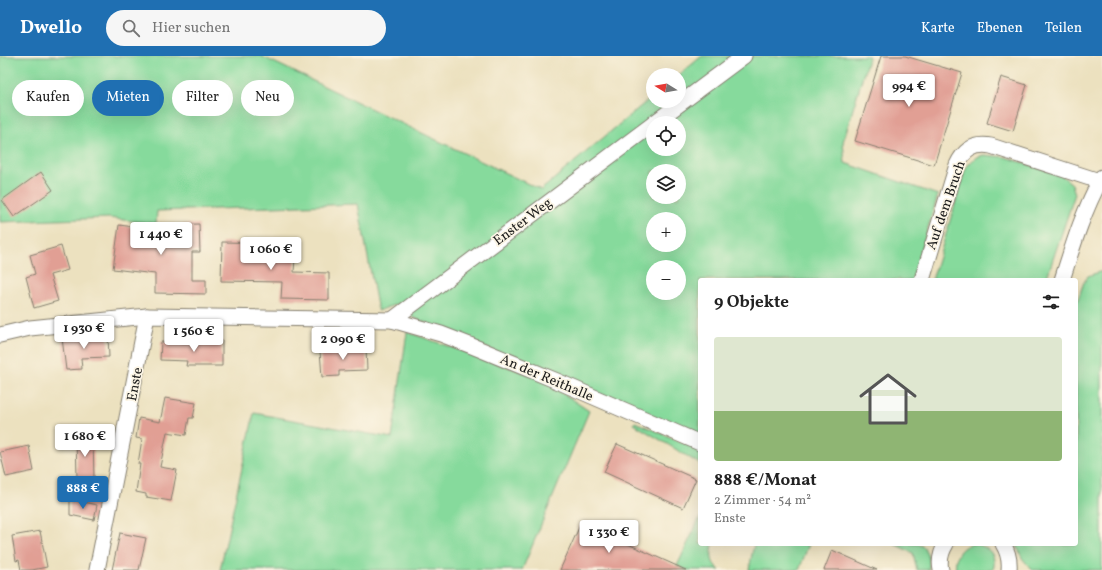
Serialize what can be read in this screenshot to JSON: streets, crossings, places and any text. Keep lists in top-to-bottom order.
{
  "streets": {
    "street": [
      "Auf dem Bruch",
      "Enster Weg",
      "An der Reithalle",
      "Enste"
    ]
  },
  "crossings": [
    ["Enster Weg", "An der Reithalle"]
  ],
  "north": "left",
  "page": {
    "header": "Dwello",
    "search": "Hier suchen",
    "nav": ["Karte", "Ebenen", "Teilen"],
    "map_buttons": ["+", "−"],
    "price": [
      "994 €",
      "1 440 €",
      "1 060 €",
      "1 930 €",
      "1 560 €",
      "2 090 €",
      "1 680 €",
      "888 €",
      "1 330 €"
    ],
    "chip": [
      "Kaufen",
      "Mieten",
      "Filter",
      "Neu"
    ],
    "heading": "9 Objekte",
    "list": [
      {
        "name": "888 €/Monat",
        "note": "2 Zimmer · 54 m² · Enste"
      }
    ]
  }
}
